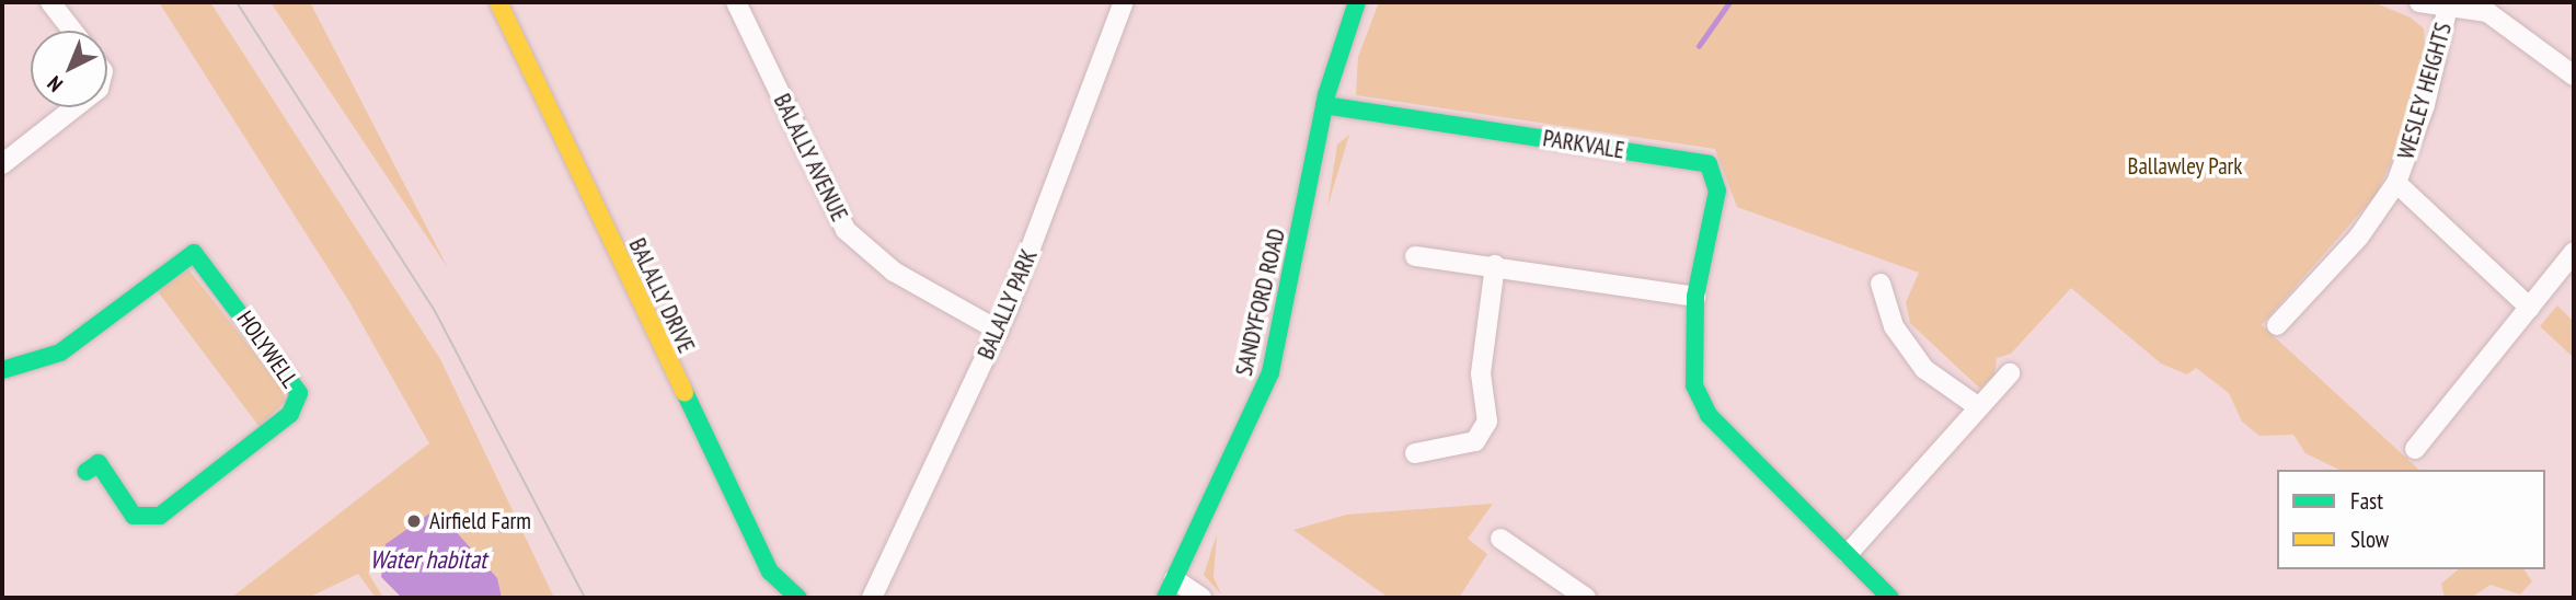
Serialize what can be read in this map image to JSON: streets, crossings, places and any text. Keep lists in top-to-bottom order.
{
  "streets": {
    "street": [
      "WESLEY HEIGHTS",
      "PARKVALE",
      "BALALLY AVENUE",
      "BALALLY DRIVE",
      "SANDYFORD ROAD",
      "BALALLY PARK",
      "HOLYWELL"
    ]
  },
  "crossings": [
    ["PARKVALE", "SANDYFORD ROAD"],
    ["BALALLY AVENUE", "BALALLY PARK"]
  ],
  "water": ["Water habitat"],
  "parks": ["Ballawley Park"],
  "places": ["Airfield Farm"],
  "legend": ["Fast", "Slow"],
  "north": "bottom left"
}
